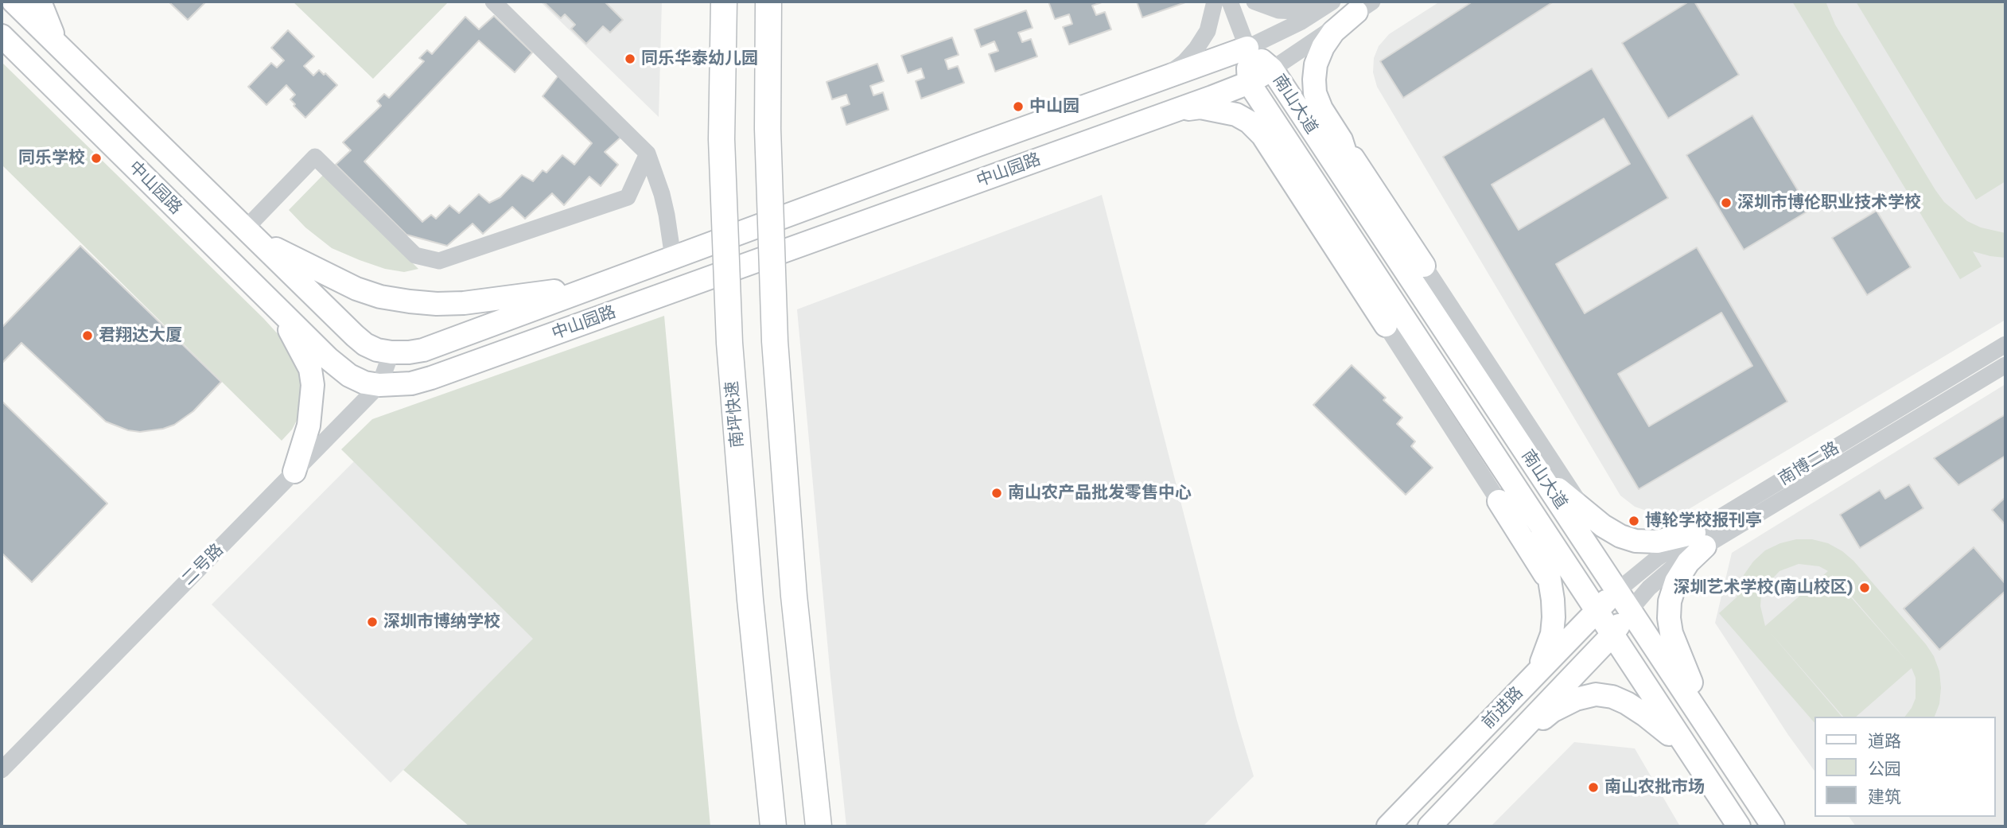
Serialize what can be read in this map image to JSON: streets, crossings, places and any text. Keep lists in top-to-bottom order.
{
  "streets": {
    "highway": ["南坪快速"],
    "main road": ["南山大道", "中山园路", "前进路"],
    "street": ["南博二路", "二号路"]
  },
  "crossings": [
    ["南山大道", "中山园路"],
    ["南山大道", "南博二路"],
    ["南山大道", "前进路"],
    ["中山园路", "二号路"],
    ["南博二路", "前进路"]
  ],
  "places": [
    "同乐华泰幼儿园",
    "中山园",
    "同乐学校",
    "深圳市博伦职业技术学校",
    "君翔达大厦",
    "南山农产品批发零售中心",
    "博轮学校报刊亭",
    "深圳艺术学校(南山校区)",
    "深圳市博纳学校",
    "南山农批市场"
  ],
  "legend": ["道路", "公园", "建筑"]
}
